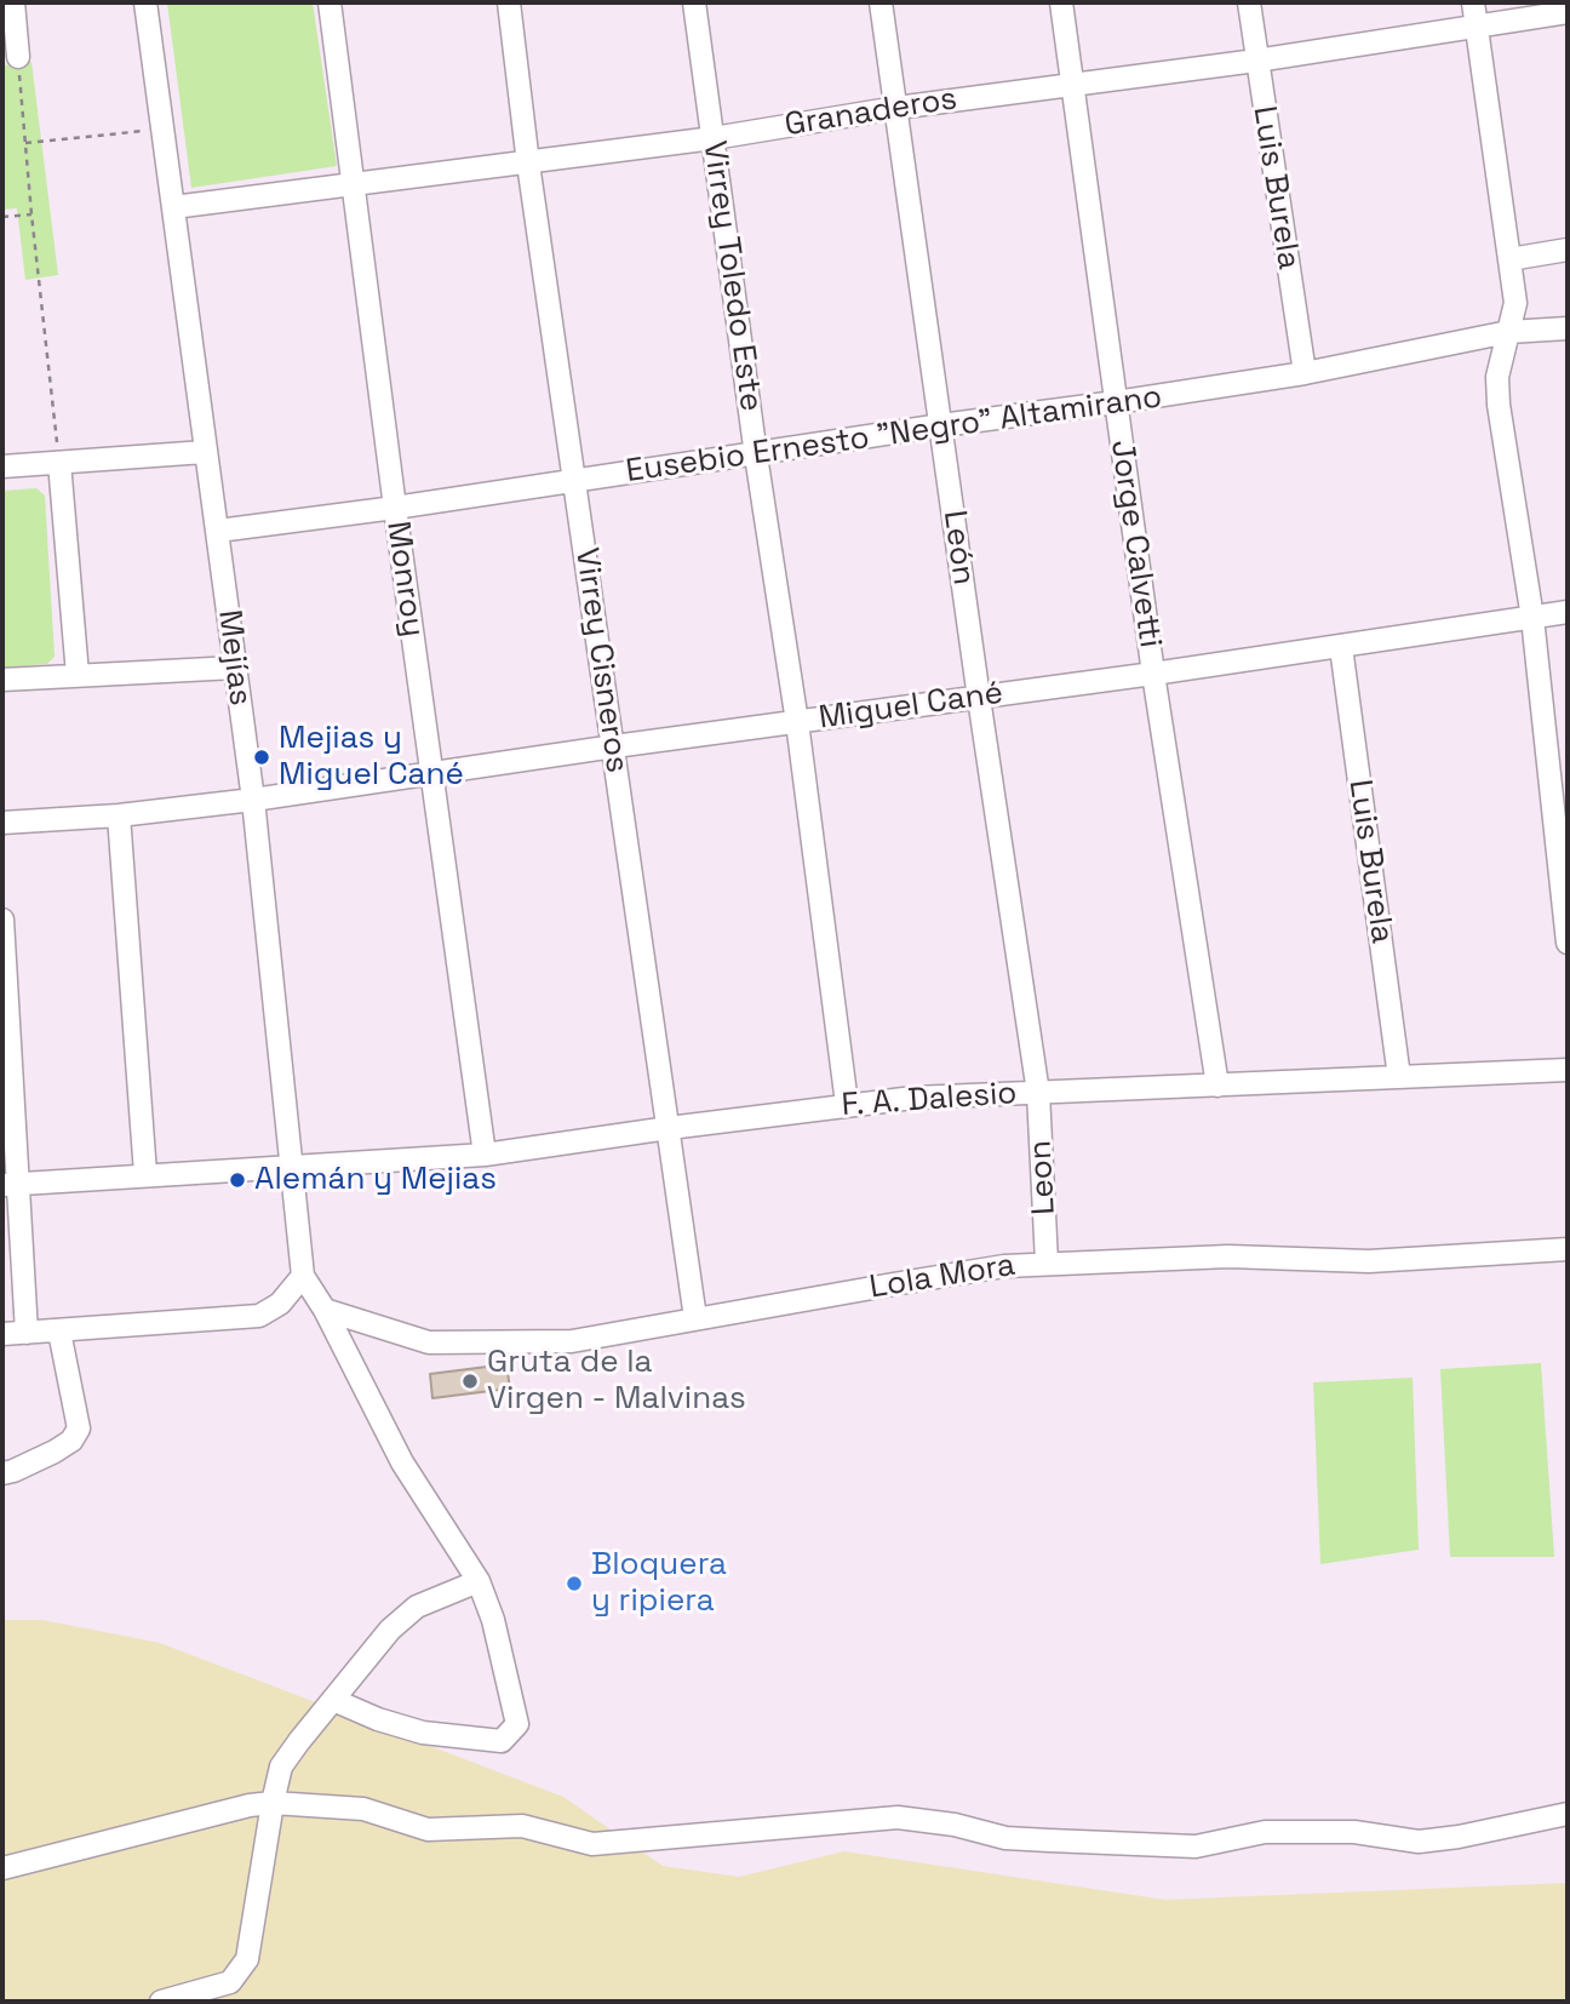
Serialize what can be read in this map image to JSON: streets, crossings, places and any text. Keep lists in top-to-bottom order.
{
  "streets": {
    "street": [
      "Granaderos",
      "Luis Burela",
      "Virrey Toledo Este",
      "Eusebio Ernesto \"Negro\" Altamirano",
      "Jorge Calvetti",
      "León",
      "Monroy",
      "Mejías",
      "Virrey Cisneros",
      "Miguel Cané",
      "F. A. Dalesio",
      "Leon",
      "Lola Mora"
    ]
  },
  "crossings": [
    ["Granaderos", "Luis Burela"],
    ["Granaderos", "Virrey Toledo Este"],
    ["Granaderos", "Jorge Calvetti"],
    ["Granaderos", "León"],
    ["Granaderos", "Monroy"],
    ["Granaderos", "Mejías"],
    ["Granaderos", "Virrey Cisneros"],
    ["Luis Burela", "Eusebio Ernesto \"Negro\" Altamirano"],
    ["Luis Burela", "Miguel Cané"],
    ["Luis Burela", "F. A. Dalesio"],
    ["Virrey Toledo Este", "Eusebio Ernesto \"Negro\" Altamirano"],
    ["Virrey Toledo Este", "Miguel Cané"],
    ["Virrey Toledo Este", "F. A. Dalesio"],
    ["Eusebio Ernesto \"Negro\" Altamirano", "Jorge Calvetti"],
    ["Eusebio Ernesto \"Negro\" Altamirano", "León"],
    ["Eusebio Ernesto \"Negro\" Altamirano", "Monroy"],
    ["Eusebio Ernesto \"Negro\" Altamirano", "Mejías"],
    ["Eusebio Ernesto \"Negro\" Altamirano", "Virrey Cisneros"],
    ["Jorge Calvetti", "Miguel Cané"],
    ["Jorge Calvetti", "F. A. Dalesio"],
    ["León", "Miguel Cané"],
    ["León", "F. A. Dalesio"],
    ["León", "Leon"],
    ["Monroy", "Miguel Cané"],
    ["Monroy", "F. A. Dalesio"],
    ["Mejías", "Miguel Cané"],
    ["Mejías", "F. A. Dalesio"],
    ["Mejías", "Lola Mora"],
    ["Virrey Cisneros", "Miguel Cané"],
    ["Virrey Cisneros", "F. A. Dalesio"],
    ["Virrey Cisneros", "Lola Mora"],
    ["F. A. Dalesio", "Leon"],
    ["Leon", "Lola Mora"]
  ],
  "places": [
    "Mejias y Miguel Cané",
    "Alemán y Mejias",
    "Gruta de la Virgen - Malvinas",
    "Bloquera y ripiera"
  ]
}
